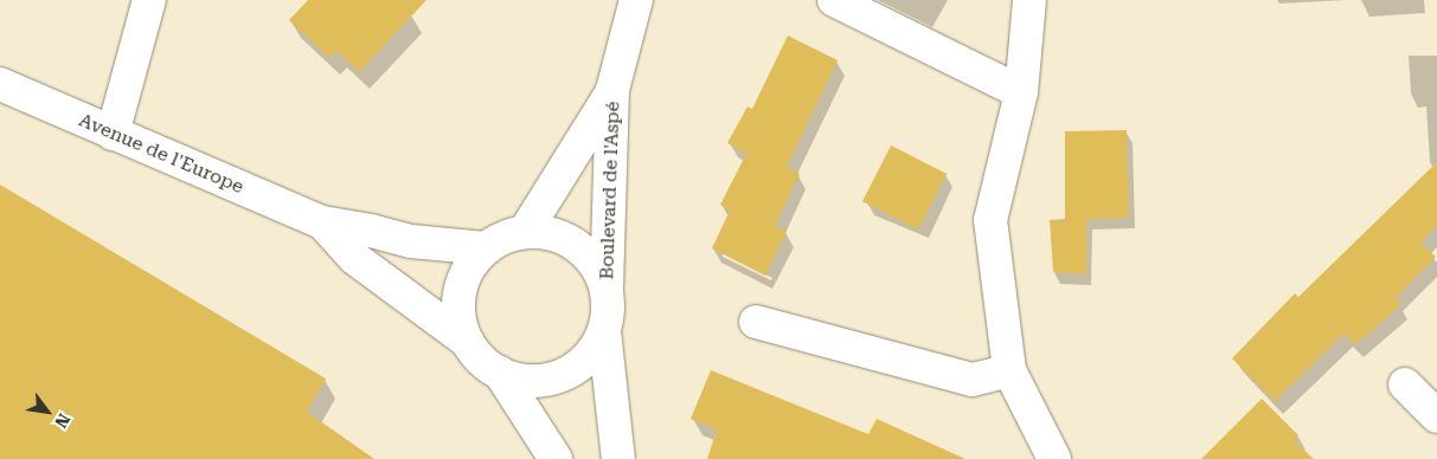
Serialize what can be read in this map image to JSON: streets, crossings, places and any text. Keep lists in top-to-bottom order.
{
  "streets": {
    "street": ["Avenue de l'Europe", "Boulevard de l'Aspé"]
  },
  "crossings": [
    ["Avenue de l'Europe", "Boulevard de l'Aspé"]
  ],
  "north": "bottom right"
}
